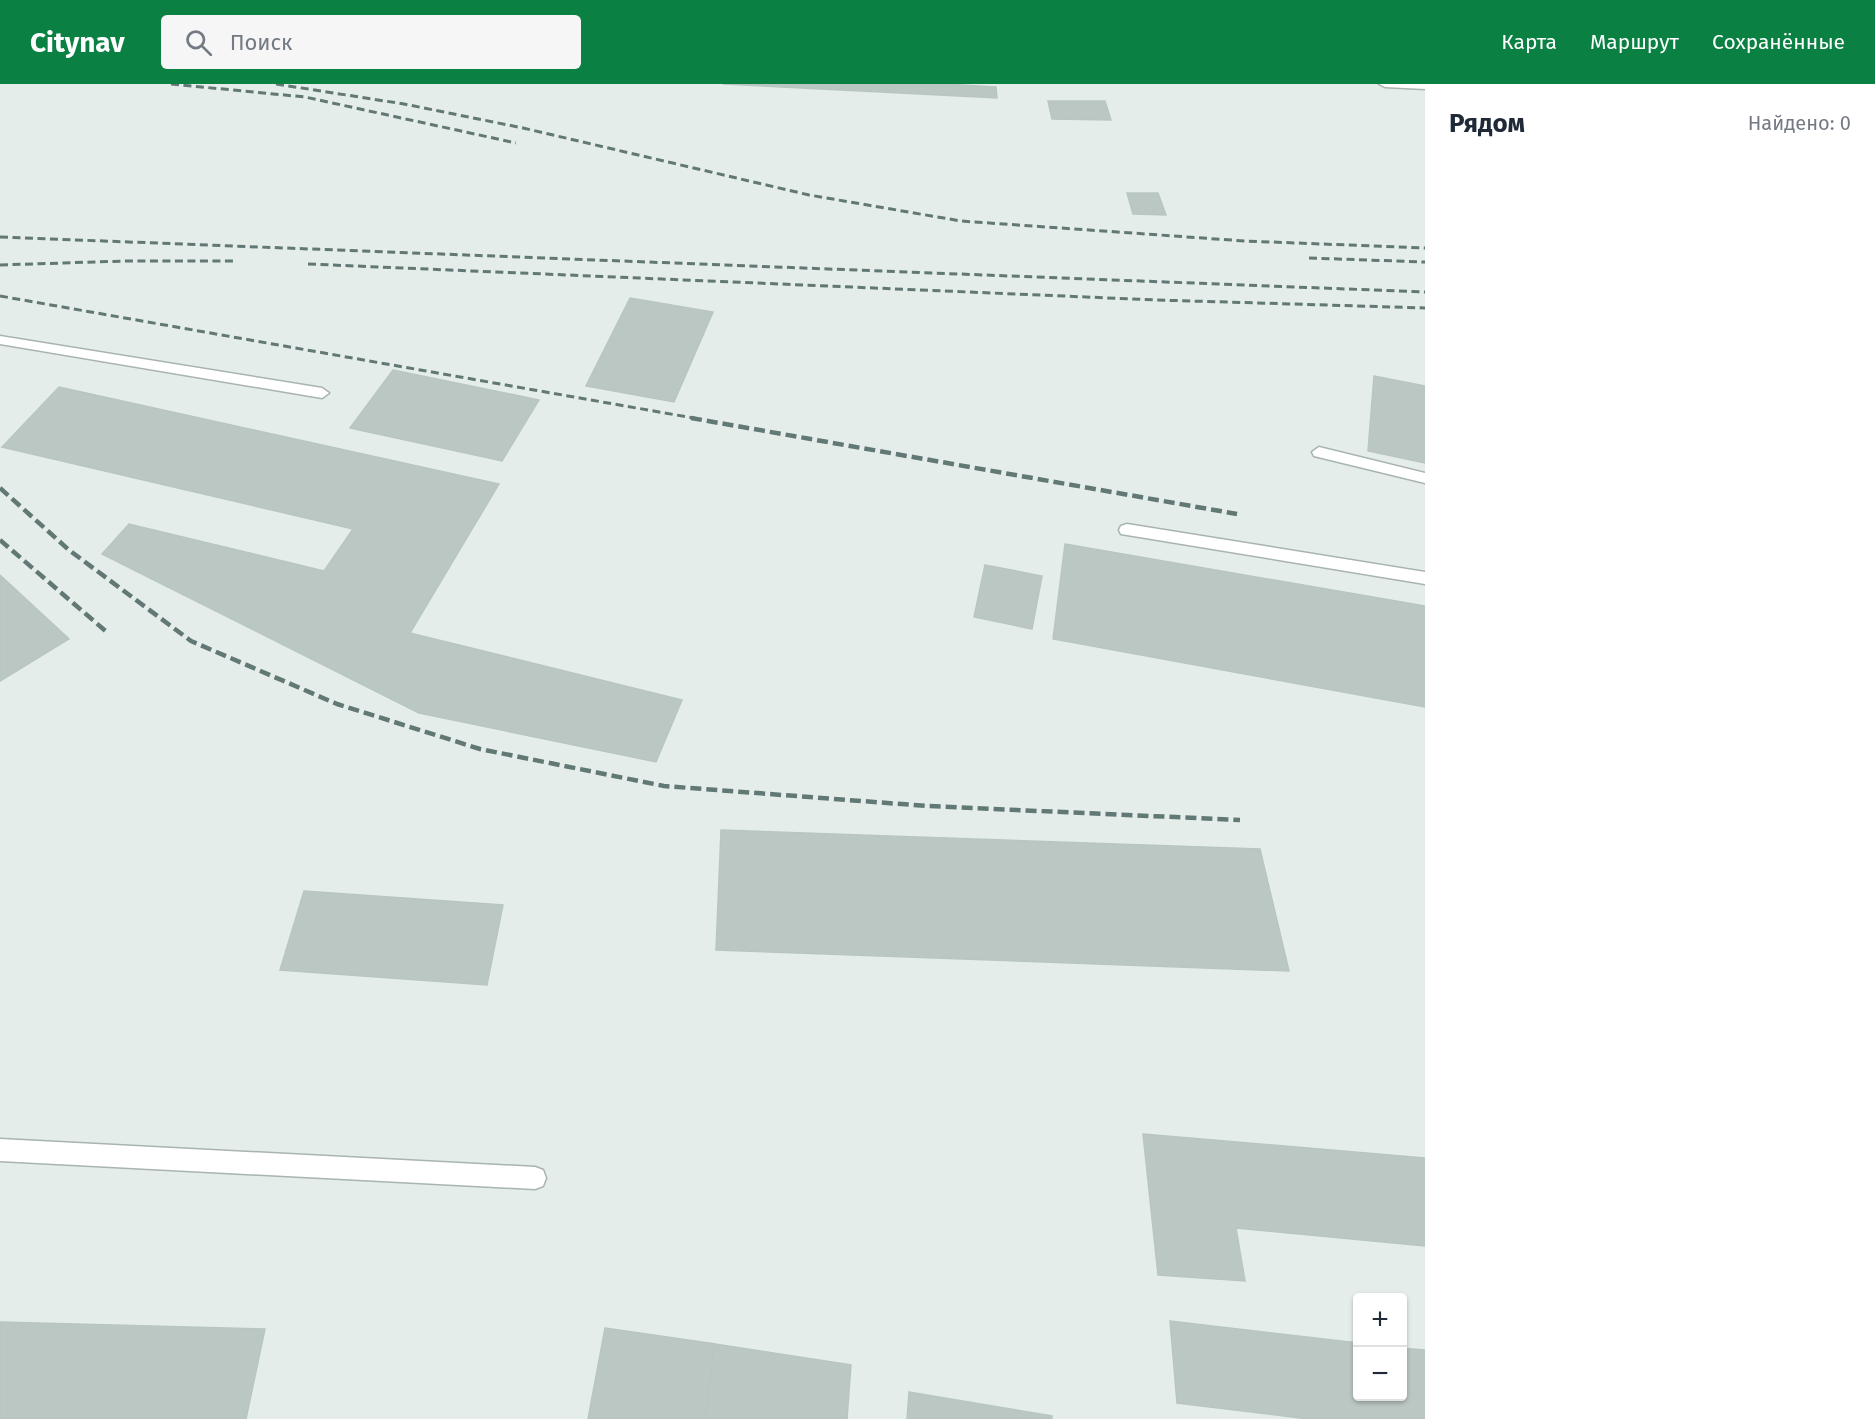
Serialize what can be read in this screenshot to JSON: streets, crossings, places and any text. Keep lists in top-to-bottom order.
{
  "page": {
    "header": "Citynav",
    "search": "Поиск",
    "nav": ["Карта", "Маршрут", "Сохранённые"],
    "heading": ["Рядом", "Найдено: 0"],
    "map_buttons": ["+", "−"]
  }
}
